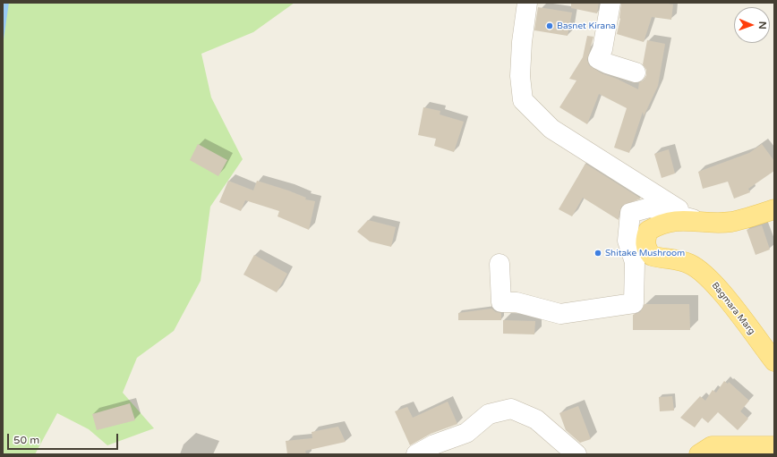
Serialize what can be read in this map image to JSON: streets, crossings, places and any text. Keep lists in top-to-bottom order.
{
  "streets": {
    "main road": ["Bagmara Marg"]
  },
  "places": ["Basnet Kirana", "Shitake Mushroom"],
  "scale_bar": "50 m",
  "north": "right"
}
